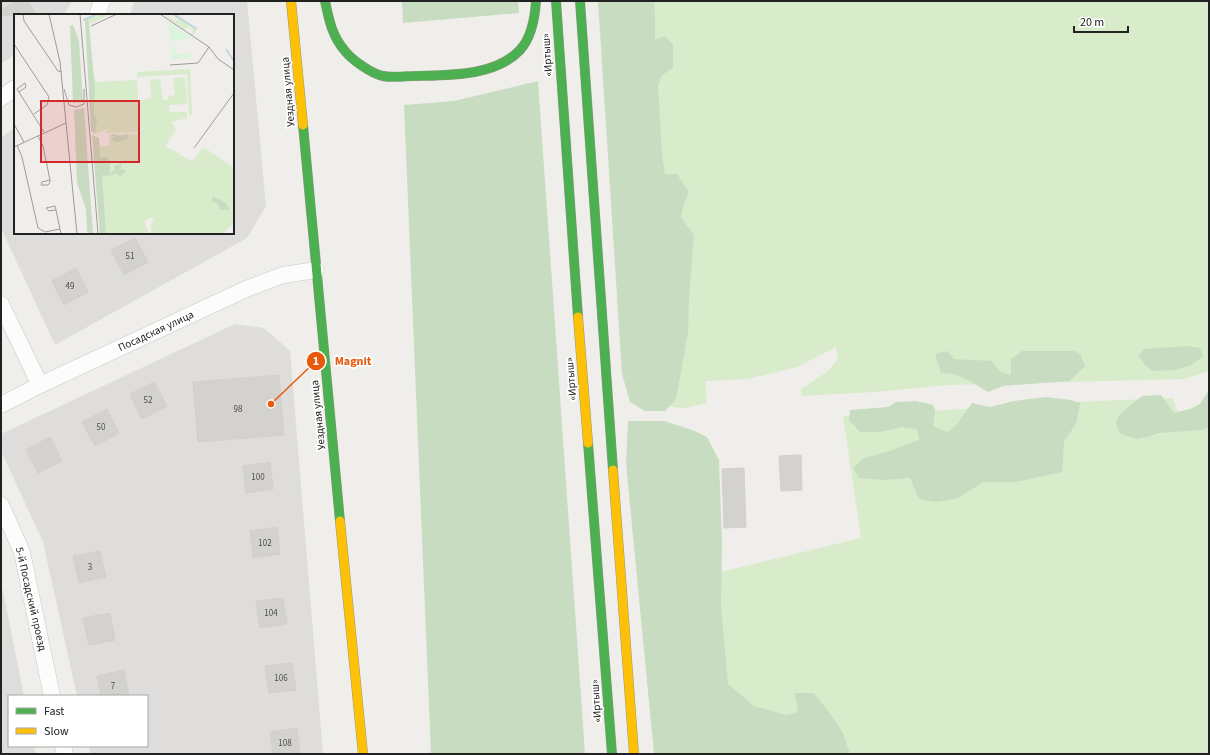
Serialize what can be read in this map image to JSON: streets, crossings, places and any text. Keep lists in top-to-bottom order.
{
  "streets": {
    "main road": ["«Иртыш»", "Уездная улица"],
    "street": ["Посадская улица", "5-й Посадский проезд"]
  },
  "crossings": [
    ["Уездная улица", "Посадская улица"]
  ],
  "places": ["Magnit"],
  "house_numbers": [
    "51",
    "49",
    "52",
    "98",
    "50",
    "100",
    "102",
    "3",
    "104",
    "106",
    "7",
    "108"
  ],
  "legend": ["Fast", "Slow"],
  "scale_bar": "20 m"
}
